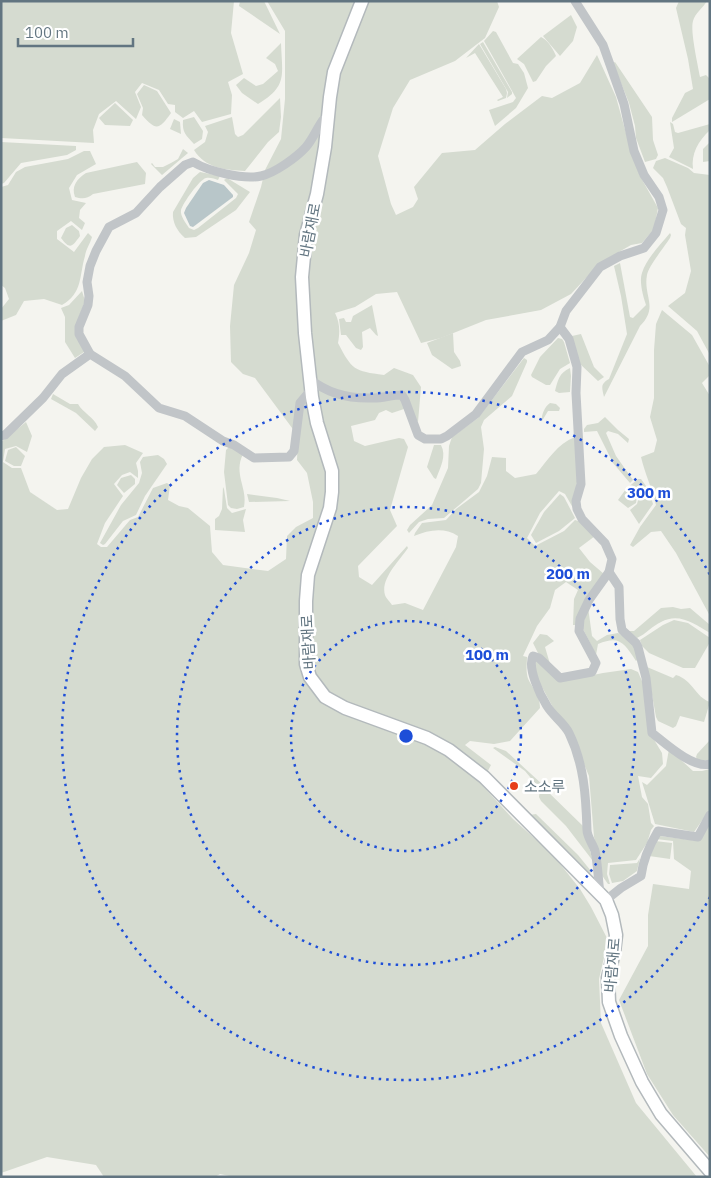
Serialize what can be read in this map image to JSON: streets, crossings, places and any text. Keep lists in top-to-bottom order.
{
  "streets": {
    "street": ["바람재로"]
  },
  "places": ["소소루"],
  "scale_bar": "100 m",
  "rings": ["300 m", "200 m", "100 m"]
}
